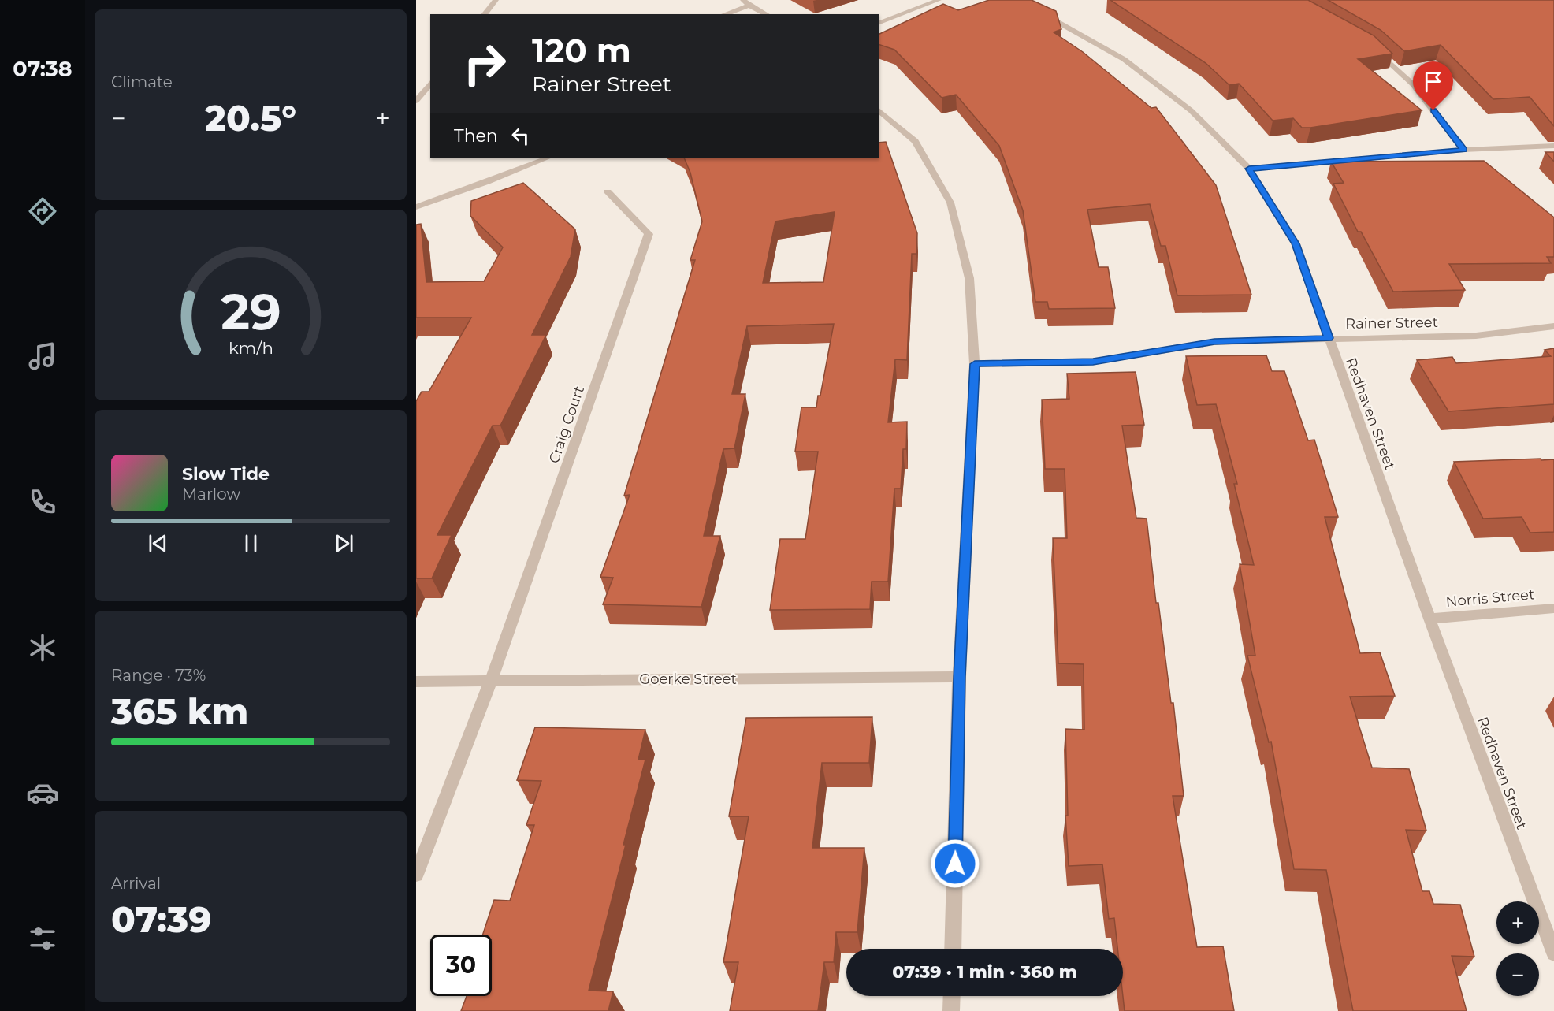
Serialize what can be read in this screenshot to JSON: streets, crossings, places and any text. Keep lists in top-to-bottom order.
{
  "streets": {
    "street": [
      "Rainer Street",
      "Redhaven Street",
      "Craig Court",
      "Norris Street",
      "Goerke Street"
    ]
  },
  "crossings": [
    ["Rainer Street", "Redhaven Street"],
    ["Redhaven Street", "Norris Street"],
    ["Craig Court", "Goerke Street"]
  ],
  "page": {
    "tabs": "07:38",
    "tile": [
      "Climate",
      ["Range · 73%", "365 km"],
      ["Arrival", "07:39"]
    ],
    "turn": ["120 m", "Rainer Street"],
    "heat": ["−", "20.5°", "+"],
    "then": "Then",
    "song": ["Slow Tide", "Marlow"],
    "map_buttons": ["+", "−"],
    "limit": "30",
    "trip": "07:39 · 1 min · 360 m",
    "gauge": ["29", "km/h"]
  }
}
